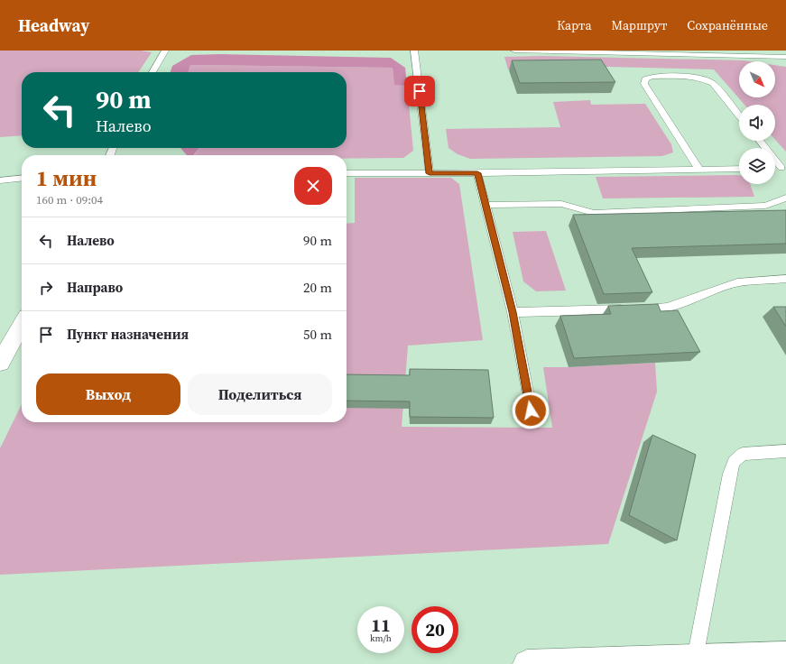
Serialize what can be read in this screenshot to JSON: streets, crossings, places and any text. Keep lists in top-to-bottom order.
{
  "north": "bottom right",
  "page": {
    "header": "Headway",
    "nav": ["Карта", "Маршрут", "Сохранённые"],
    "turn": ["90 m", "Налево"],
    "heading": ["1 мин", "160 m · 09:04"],
    "list": [
      {
        "name": "Налево",
        "value": "90 m"
      },
      {
        "name": "Направо",
        "value": "20 m"
      },
      {
        "name": "Пункт назначения",
        "value": "50 m"
      }
    ],
    "buttons": ["Выход", "Поделиться"],
    "speed": "11 km/h",
    "limit": "20"
  }
}
